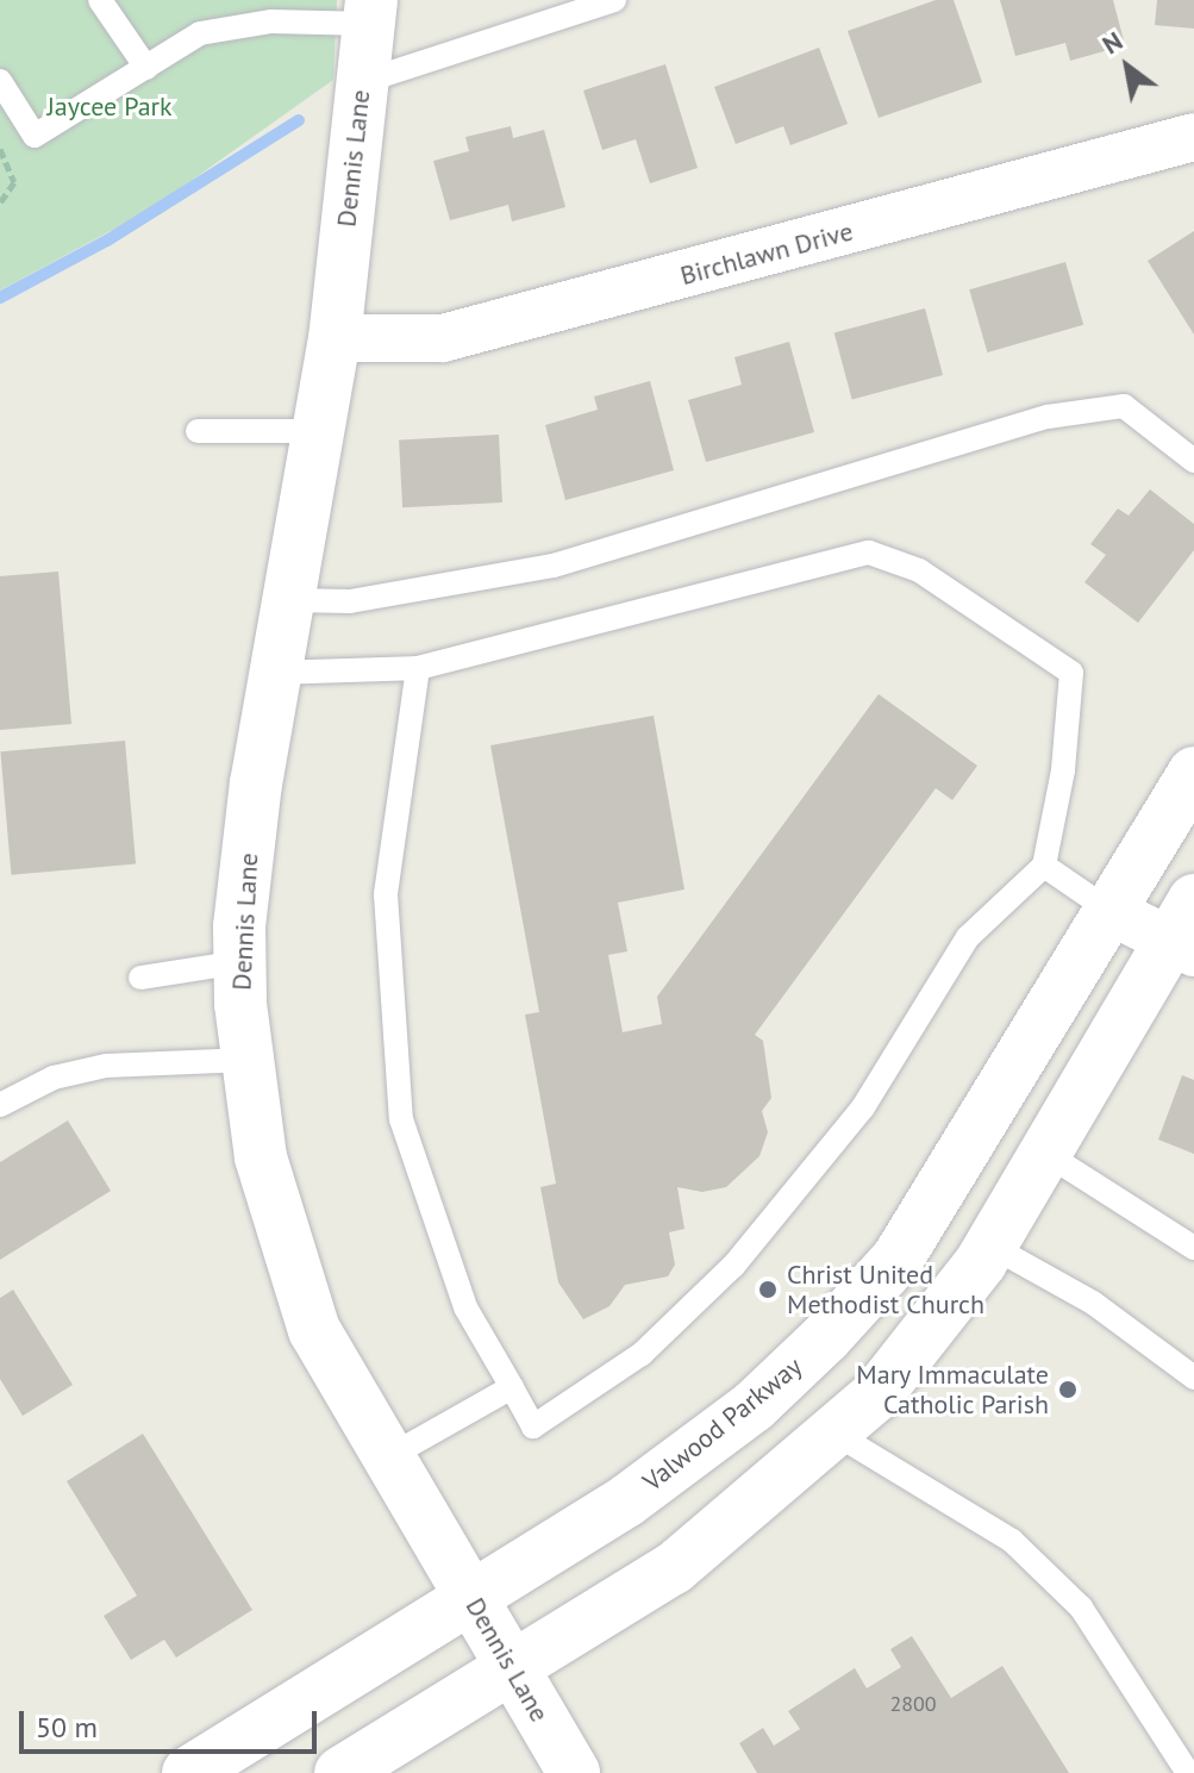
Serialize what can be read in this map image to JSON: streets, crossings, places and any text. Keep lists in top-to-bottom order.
{
  "streets": {
    "main road": ["Dennis Lane", "Valwood Parkway"],
    "street": ["Birchlawn Drive"]
  },
  "crossings": [
    ["Dennis Lane", "Birchlawn Drive"],
    ["Dennis Lane", "Valwood Parkway"]
  ],
  "parks": ["Jaycee Park"],
  "places": ["Christ United Methodist Church", "Mary Immaculate Catholic Parish"],
  "house_numbers": ["2800"],
  "scale_bar": "50 m",
  "north": "top left"
}
